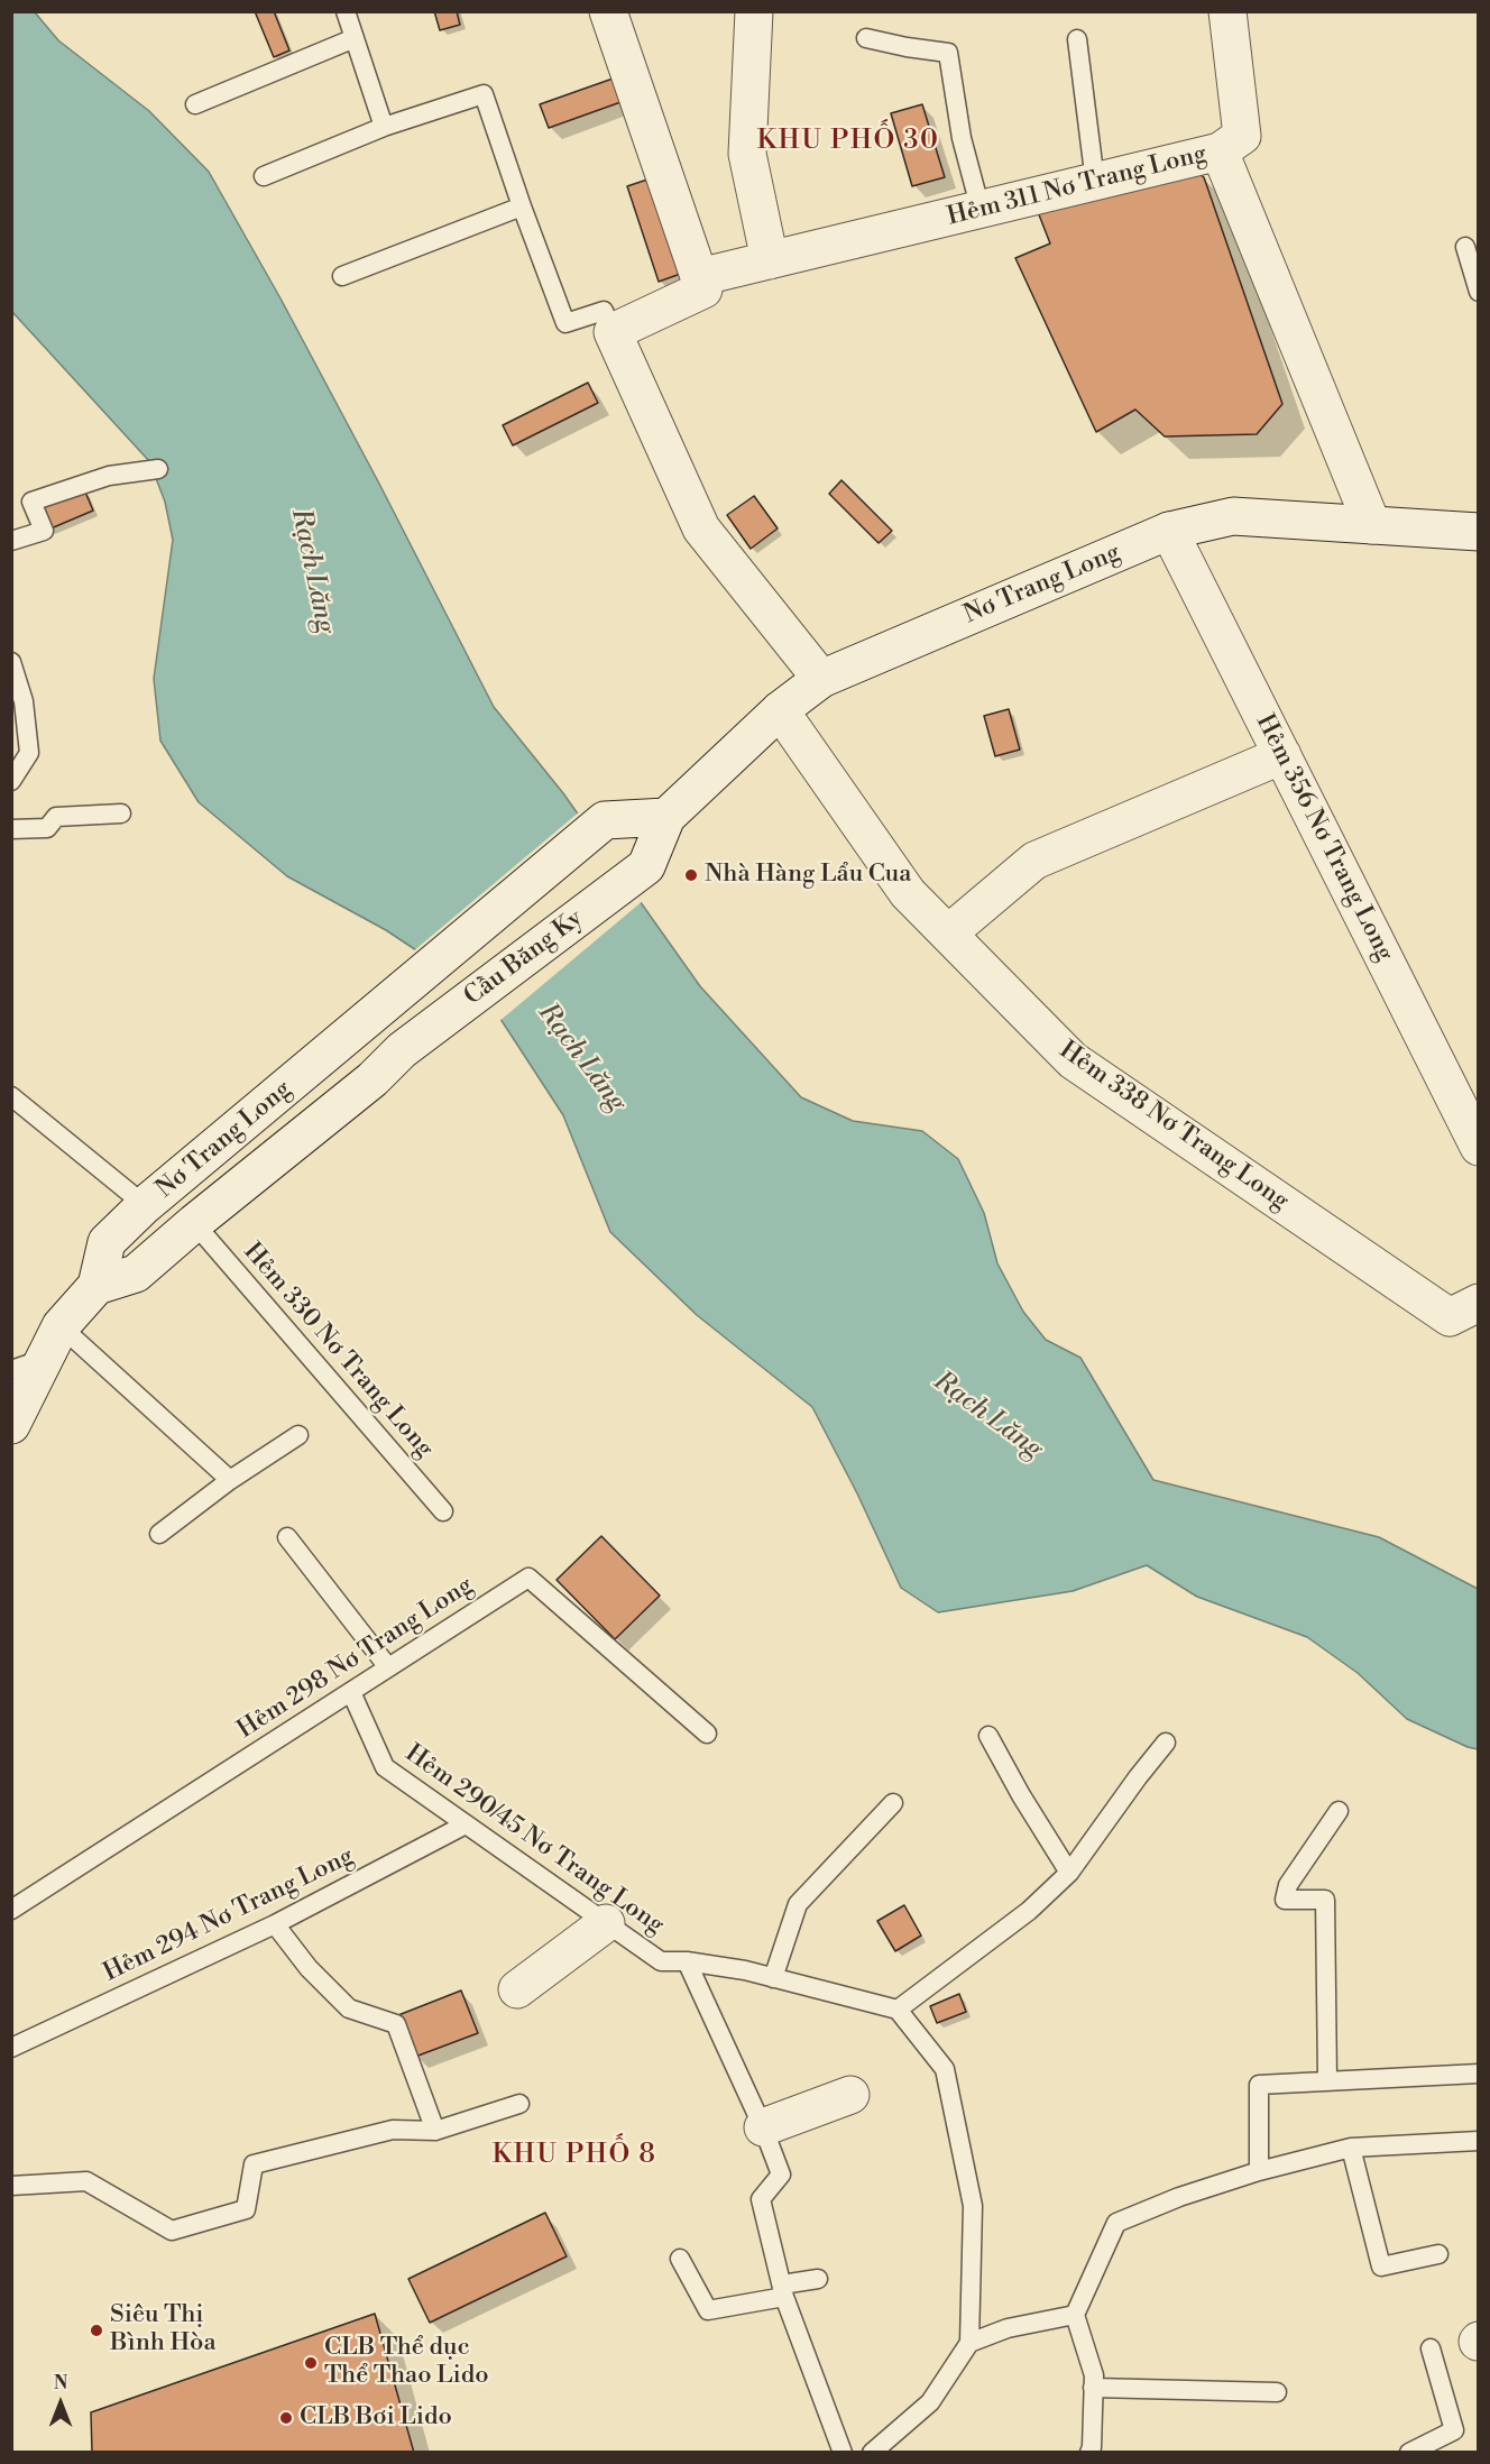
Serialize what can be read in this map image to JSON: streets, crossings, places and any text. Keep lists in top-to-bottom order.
{
  "streets": {
    "street": [
      "Hẻm 311 Nơ Trang Long",
      "Nơ Trang Long",
      "Hẻm 356 Nơ Trang Long",
      "Cầu Băng Ky",
      "Hẻm 338 Nơ Trang Long"
    ],
    "lane": [
      "Hẻm 330 Nơ Trang Long",
      "Hẻm 298 Nơ Trang Long",
      "Hẻm 290/45 Nơ Trang Long",
      "Hẻm 294 Nơ Trang Long"
    ]
  },
  "crossings": [
    ["Hẻm 311 Nơ Trang Long", "Nơ Trang Long"],
    ["Nơ Trang Long", "Hẻm 356 Nơ Trang Long"],
    ["Nơ Trang Long", "Cầu Băng Ky"],
    ["Nơ Trang Long", "Hẻm 338 Nơ Trang Long"],
    ["Nơ Trang Long", "Hẻm 330 Nơ Trang Long"],
    ["Hẻm 298 Nơ Trang Long", "Hẻm 290/45 Nơ Trang Long"],
    ["Hẻm 290/45 Nơ Trang Long", "Hẻm 294 Nơ Trang Long"]
  ],
  "districts": ["KHU PHỐ 30", "KHU PHỐ 8"],
  "water": ["Rạch Lăng"],
  "places": [
    "Nhà Hàng Lẩu Cua",
    "Siêu Thị Bình Hòa",
    "CLB Thể dục Thể Thao Lido",
    "CLB Bơi Lido"
  ],
  "north": "top"
}
